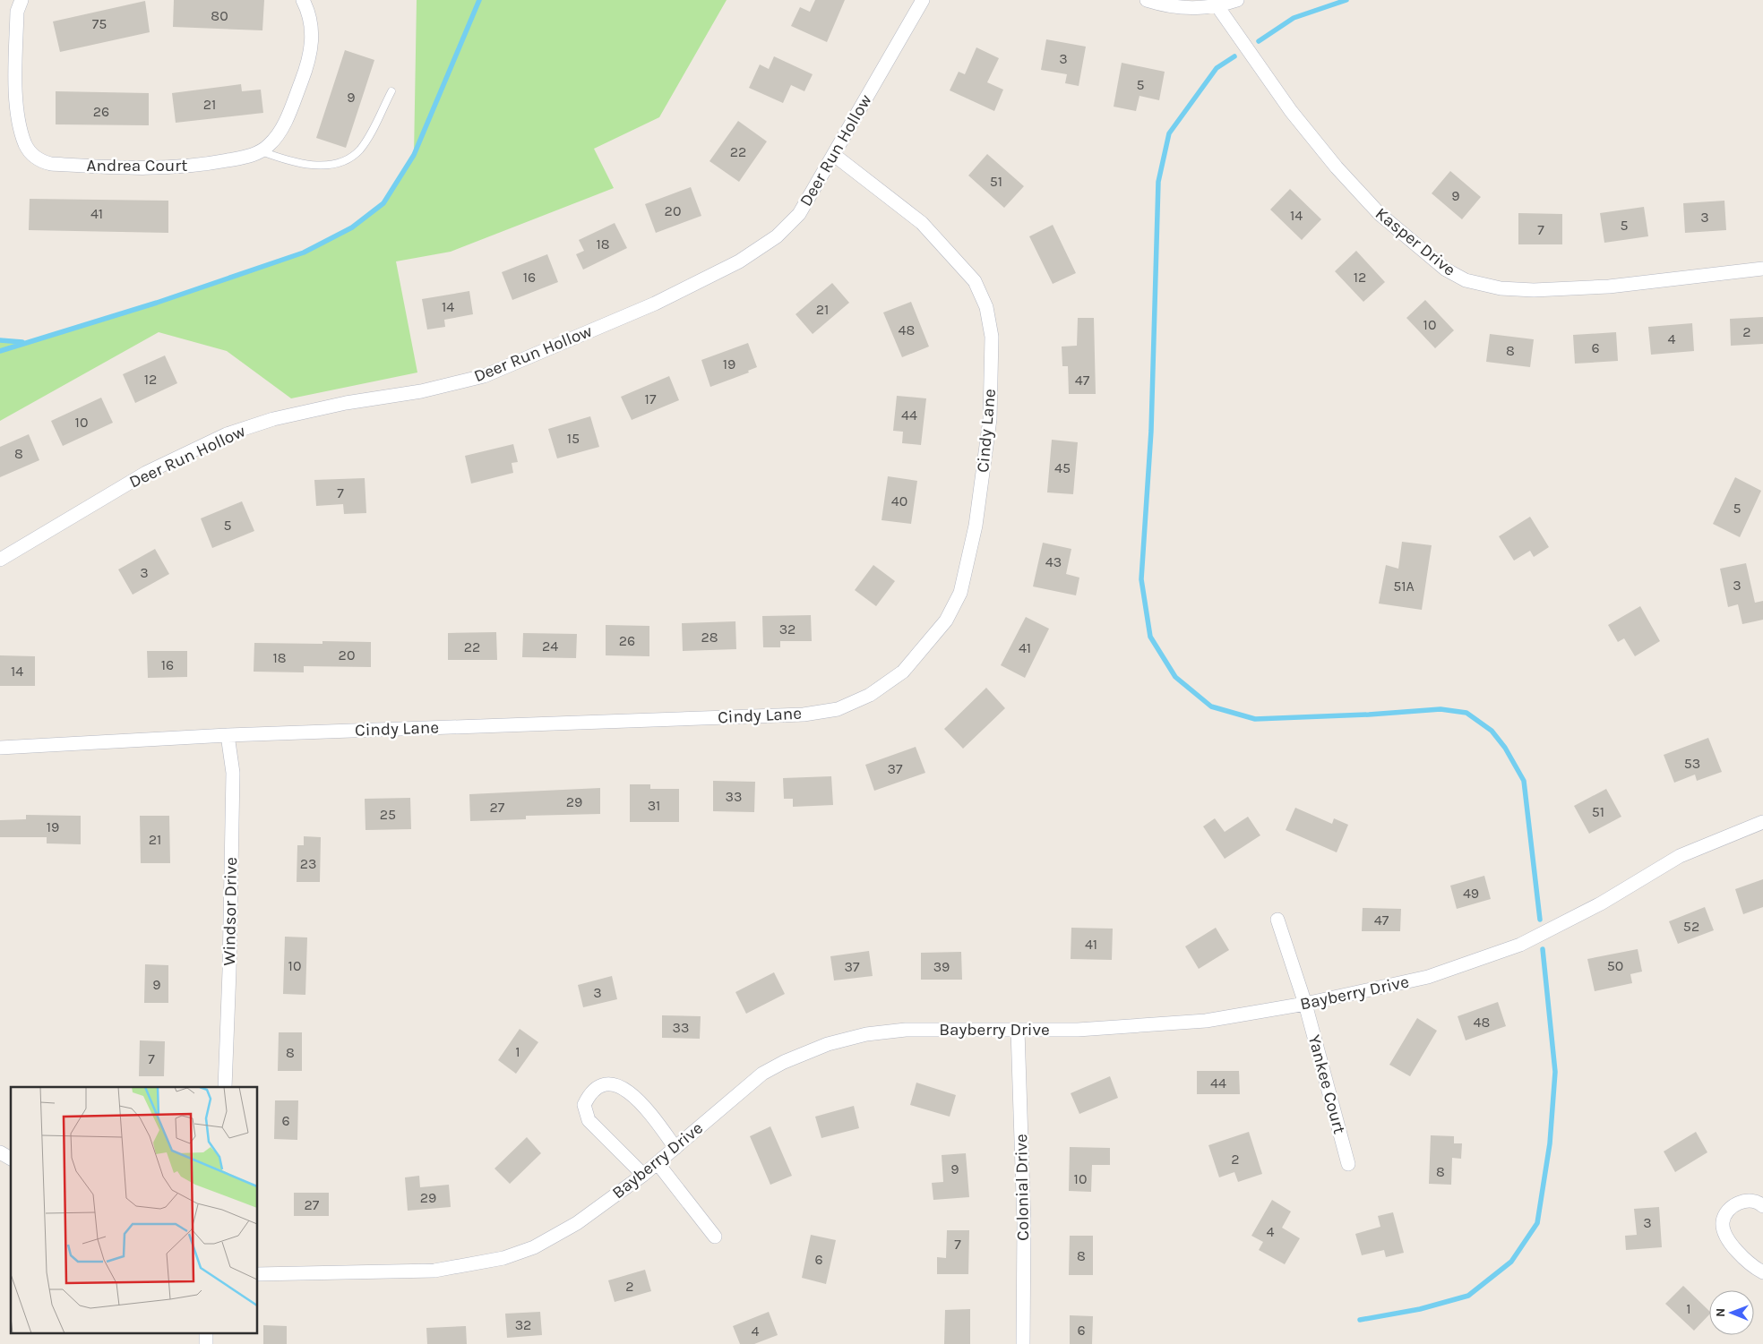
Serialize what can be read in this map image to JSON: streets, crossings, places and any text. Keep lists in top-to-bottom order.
{
  "streets": {
    "street": [
      "Deer Run Hollow",
      "Andrea Court",
      "Kasper Drive",
      "Cindy Lane",
      "Windsor Drive",
      "Bayberry Drive",
      "Yankee Court",
      "Colonial Drive"
    ]
  },
  "crossings": [
    ["Deer Run Hollow", "Cindy Lane"],
    ["Cindy Lane", "Windsor Drive"],
    ["Bayberry Drive", "Yankee Court"],
    ["Bayberry Drive", "Colonial Drive"]
  ],
  "house_numbers": [
    "80",
    "75",
    "3",
    "5",
    "9",
    "21",
    "26",
    "22",
    "51",
    "9",
    "20",
    "41",
    "14",
    "3",
    "5",
    "7",
    "18",
    "16",
    "12",
    "14",
    "21",
    "10",
    "48",
    "2",
    "4",
    "6",
    "8",
    "19",
    "12",
    "47",
    "17",
    "44",
    "10",
    "15",
    "8",
    "45",
    "7",
    "40",
    "5",
    "5",
    "43",
    "3",
    "3",
    "51A",
    "32",
    "28",
    "26",
    "24",
    "22",
    "41",
    "20",
    "18",
    "16",
    "14",
    "53",
    "37",
    "33",
    "29",
    "31",
    "27",
    "51",
    "25",
    "19",
    "21",
    "23",
    "49",
    "47",
    "52",
    "41",
    "10",
    "50",
    "37",
    "39",
    "9",
    "3",
    "48",
    "33",
    "1",
    "8",
    "7",
    "44",
    "6",
    "2",
    "9",
    "8",
    "10",
    "29",
    "27",
    "3",
    "4",
    "7",
    "8",
    "6",
    "2",
    "1",
    "32",
    "6",
    "4"
  ],
  "north": "left"
}
